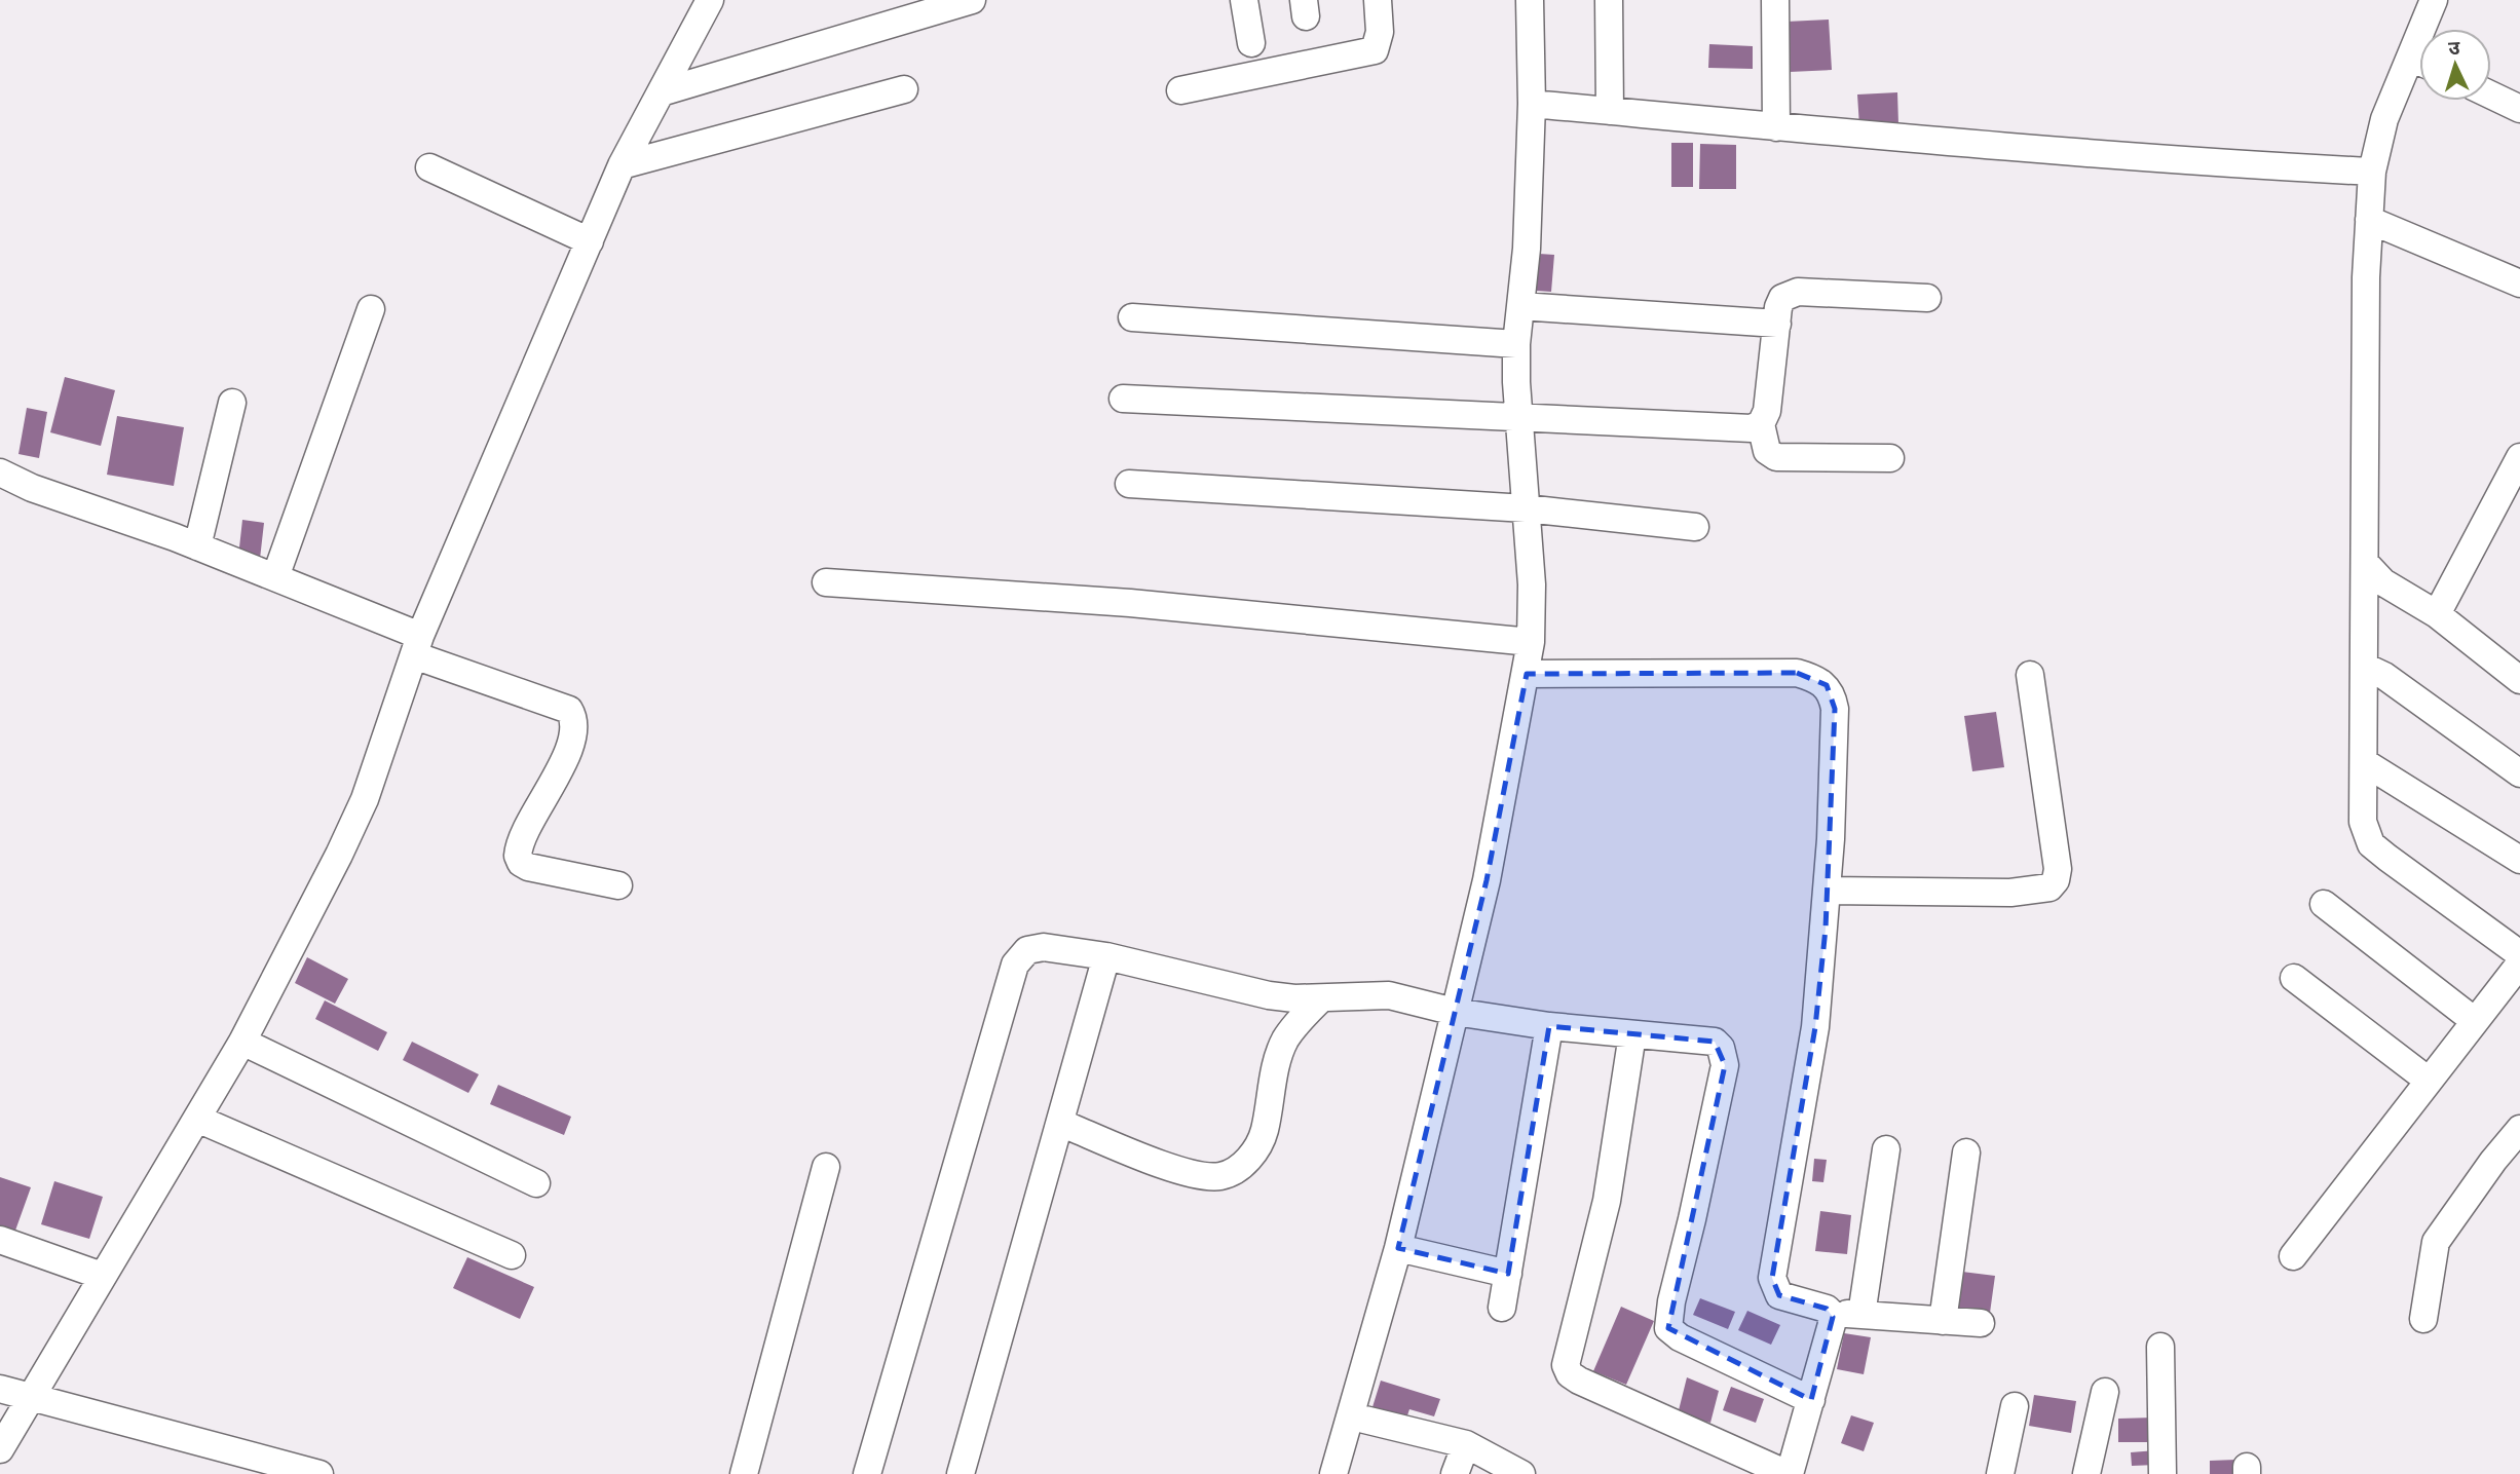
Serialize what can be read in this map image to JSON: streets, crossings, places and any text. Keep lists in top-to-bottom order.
{
  "north": "top"
}
